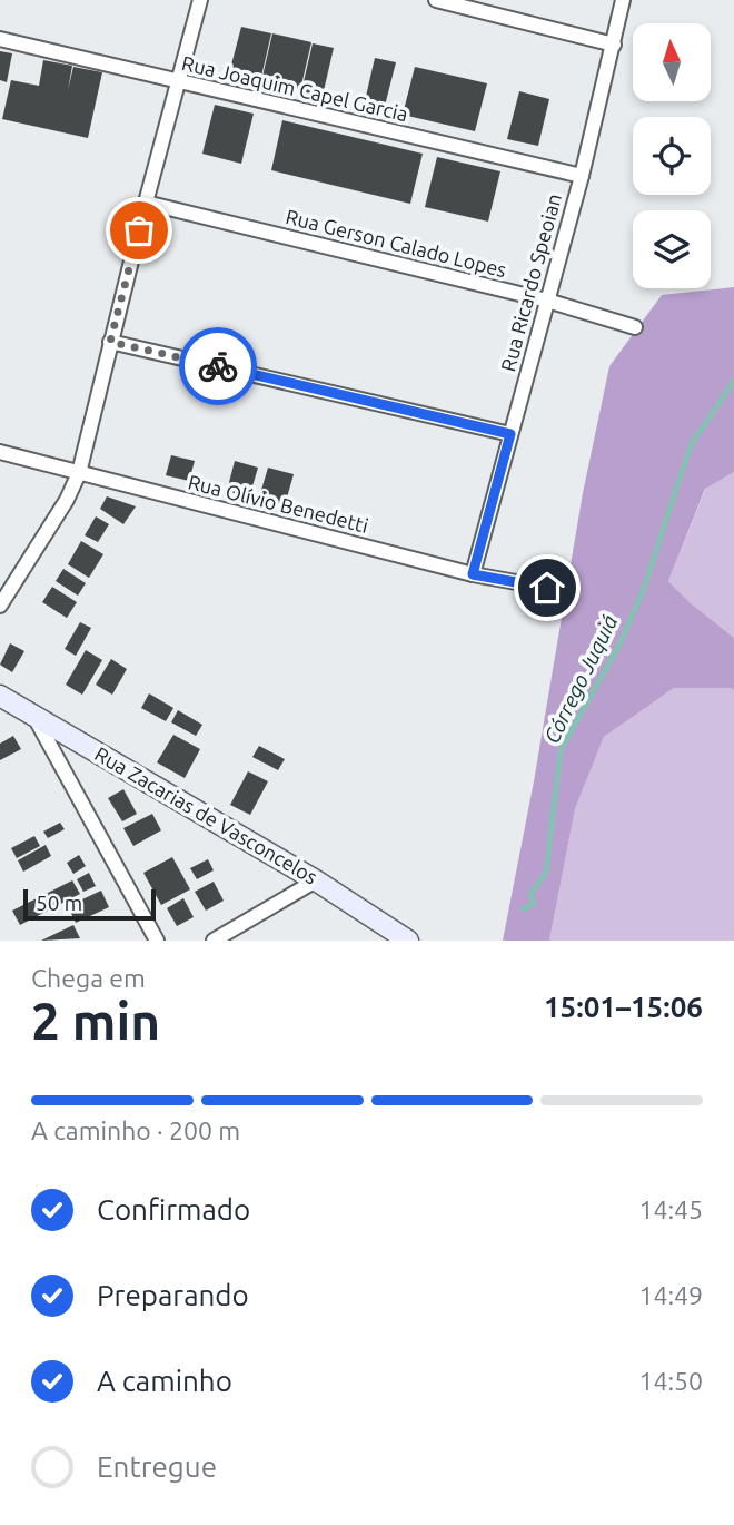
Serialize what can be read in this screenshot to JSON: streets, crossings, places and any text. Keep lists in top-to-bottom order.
{
  "streets": {
    "street": [
      "Rua Joaquim Capel Garcia",
      "Rua Gerson Calado Lopes",
      "Rua Ricardo Speoian",
      "Rua Olívio Benedetti",
      "Rua Zacarias de Vasconcelos"
    ]
  },
  "crossings": [
    ["Rua Joaquim Capel Garcia", "Rua Ricardo Speoian"],
    ["Rua Gerson Calado Lopes", "Rua Ricardo Speoian"],
    ["Rua Ricardo Speoian", "Rua Olívio Benedetti"]
  ],
  "water": ["Córrego Juquiá"],
  "scale_bar": "50 m",
  "north": "top",
  "page": {
    "scale": "50 m",
    "heading": ["2 min", "Chega em", "15:01–15:06"],
    "bar": "A caminho · 200 m",
    "list": [
      ["Confirmado", "14:45"],
      ["Preparando", "14:49"],
      ["A caminho", "14:50"],
      "Entregue"
    ]
  }
}
